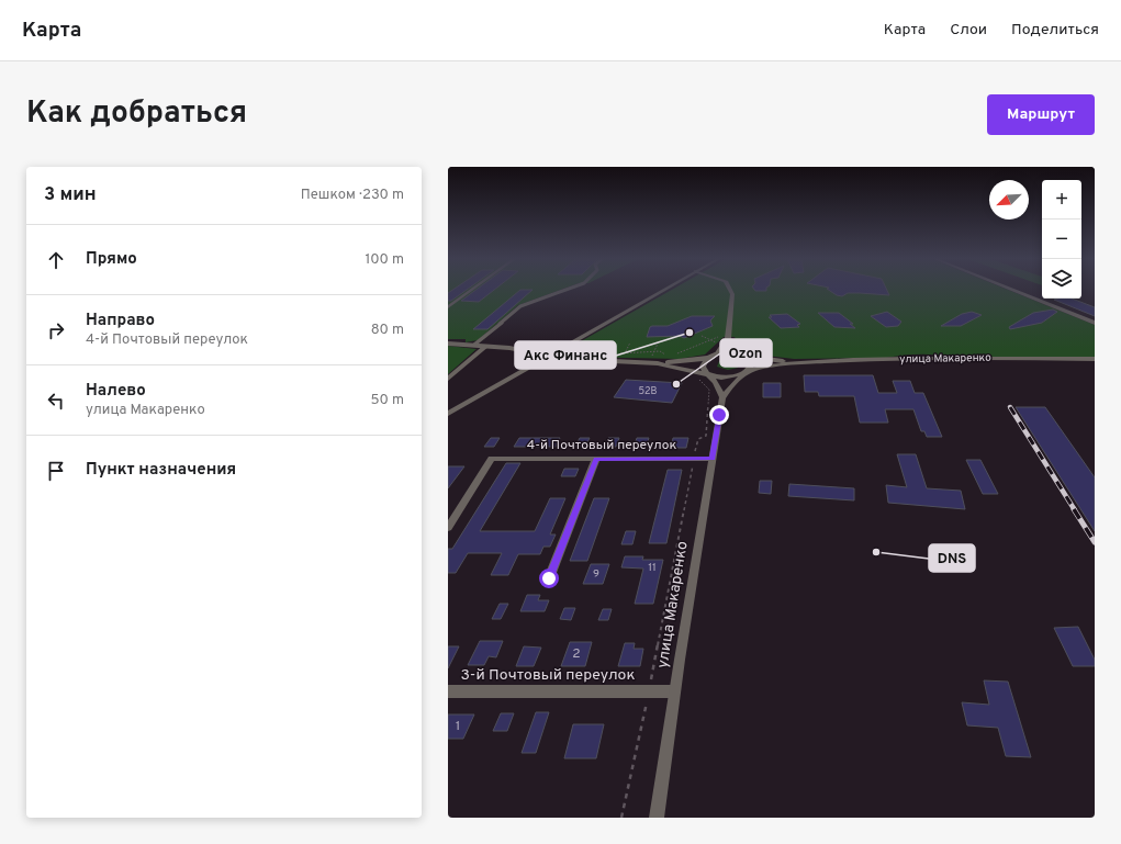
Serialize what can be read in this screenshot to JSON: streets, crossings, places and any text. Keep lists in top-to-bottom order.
{
  "streets": {
    "street": ["улица Макаренко", "4-й Почтовый переулок", "3-й Почтовый переулок"]
  },
  "crossings": [
    ["улица Макаренко", "4-й Почтовый переулок"],
    ["улица Макаренко", "3-й Почтовый переулок"]
  ],
  "places": ["Акс Финанс", "Ozon", "DNS"],
  "house_numbers": [
    "52В",
    "11",
    "9",
    "2",
    "1"
  ],
  "north": "bottom left",
  "page": {
    "header": "Карта",
    "nav": ["Карта", "Слои", "Поделиться"],
    "title": "Как добраться",
    "buttons": "Маршрут",
    "heading": ["3 мин", "Пешком · 230 m"],
    "map_buttons": ["+", "−"],
    "list": [
      ["Прямо", "100 m"],
      ["Направо", "4-й Почтовый переулок", "80 m"],
      ["Налево", "улица Макаренко", "50 m"],
      "Пункт назначения"
    ]
  }
}
